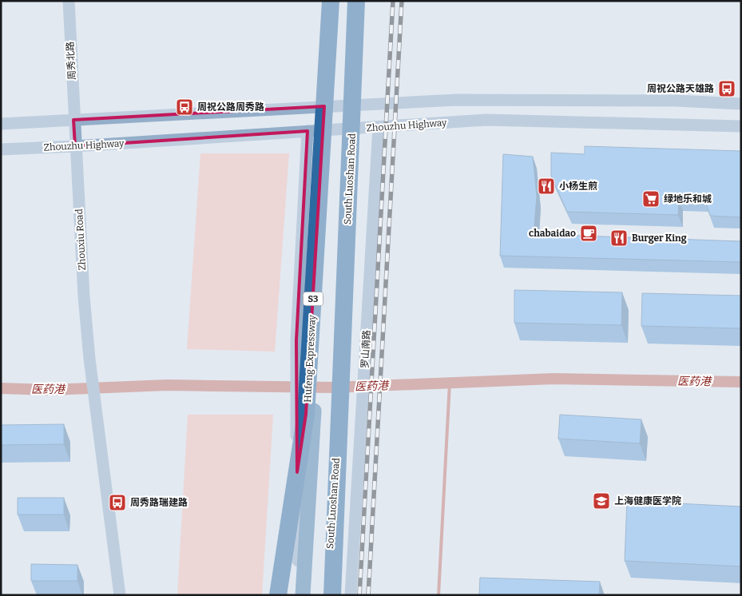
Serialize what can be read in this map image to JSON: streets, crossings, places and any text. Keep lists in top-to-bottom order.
{
  "streets": {
    "highway": ["S3", "Hufeng Expressway"],
    "main road": ["South Luoshan Road"],
    "street": [
      "周秀北路",
      "Zhouzhu Highway",
      "Zhouxiu Road",
      "罗山南路"
    ]
  },
  "crossings": [
    ["周秀北路", "Zhouxiu Road"],
    ["Zhouzhu Highway", "South Luoshan Road"],
    ["Zhouzhu Highway", "Zhouxiu Road"],
    ["Zhouzhu Highway", "罗山南路"]
  ],
  "water": ["医药港"],
  "places": {
    "bus stop": ["周祝公路天雄路", "周祝公路周秀路", "周秀路瑞建路"],
    "restaurant": ["小杨生煎", "Burger King"],
    "supermarket": ["绿地乐和城"],
    "cafe": ["chabaidao"],
    "school or university": ["上海健康医学院"]
  }
}
